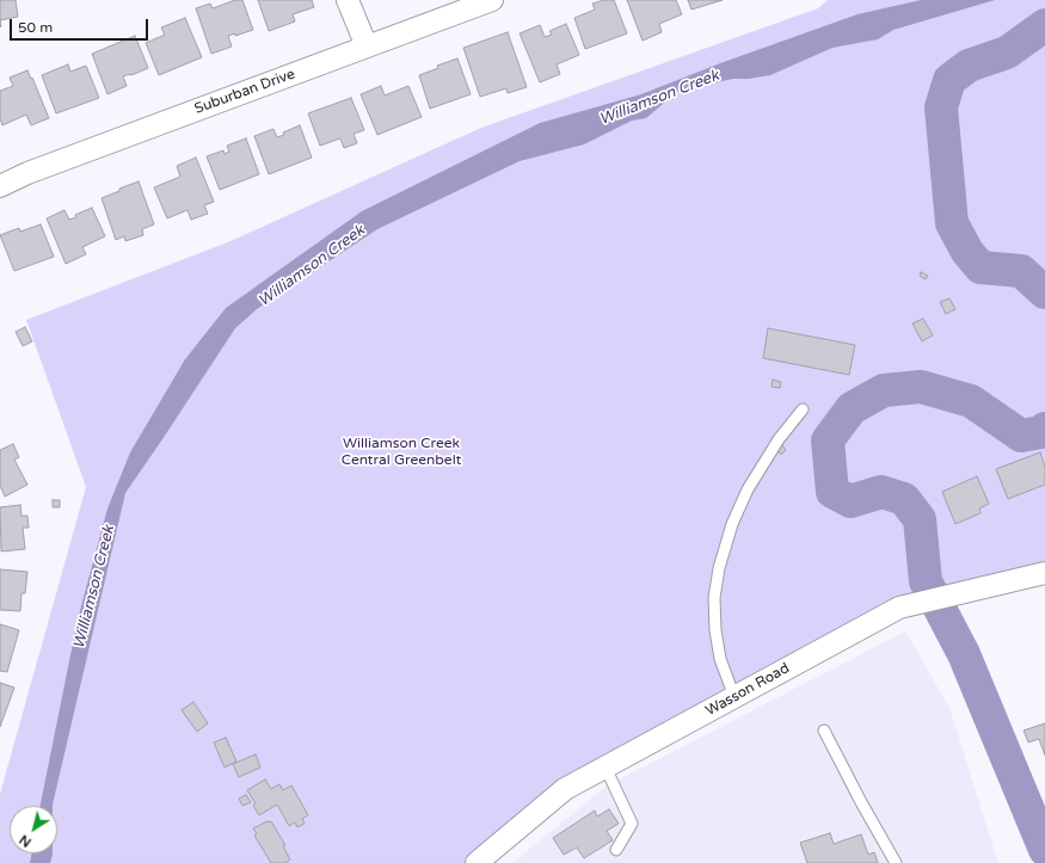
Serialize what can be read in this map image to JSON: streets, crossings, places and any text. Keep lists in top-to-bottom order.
{
  "streets": {
    "street": ["Suburban Drive", "Wasson Road"]
  },
  "water": ["Williamson Creek"],
  "parks": ["Williamson Creek Central Greenbelt"],
  "scale_bar": "50 m",
  "north": "bottom left"
}
